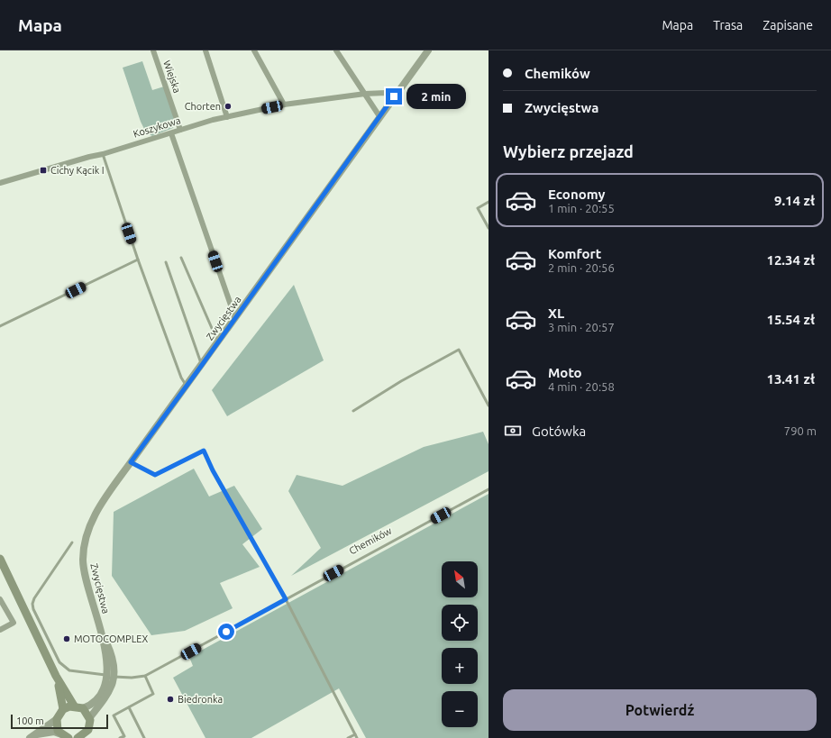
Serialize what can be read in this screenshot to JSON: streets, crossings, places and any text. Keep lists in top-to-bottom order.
{
  "streets": {
    "street": ["Wiejska", "Koszykowa", "Zwycięstwa"],
    "lane": ["Chemików"]
  },
  "crossings": [
    ["Wiejska", "Koszykowa"],
    ["Koszykowa", "Zwycięstwa"],
    ["Zwycięstwa", "Chemików"]
  ],
  "places": {
    "other": ["Chorten", "MOTOCOMPLEX", "Biedronka"],
    "transit": ["Cichy Kącik I"]
  },
  "scale_bar": "100 m",
  "north": "top left",
  "page": {
    "header": "Mapa",
    "nav": ["Mapa", "Trasa", "Zapisane"],
    "banner": ["Chemików", "Zwycięstwa"],
    "bubble": "2 min",
    "heading": "Wybierz przejazd",
    "list": [
      {
        "name": "Economy",
        "note": "1 min · 20:55",
        "value": "9.14 zł"
      },
      {
        "name": "Komfort",
        "note": "2 min · 20:56",
        "value": "12.34 zł"
      },
      {
        "name": "XL",
        "note": "3 min · 20:57",
        "value": "15.54 zł"
      },
      {
        "name": "Moto",
        "note": "4 min · 20:58",
        "value": "13.41 zł"
      }
    ],
    "pay": ["Gotówka", "790 m"],
    "map_buttons": ["+", "−"],
    "buttons": "Potwierdź",
    "scale": "100 m"
  }
}
